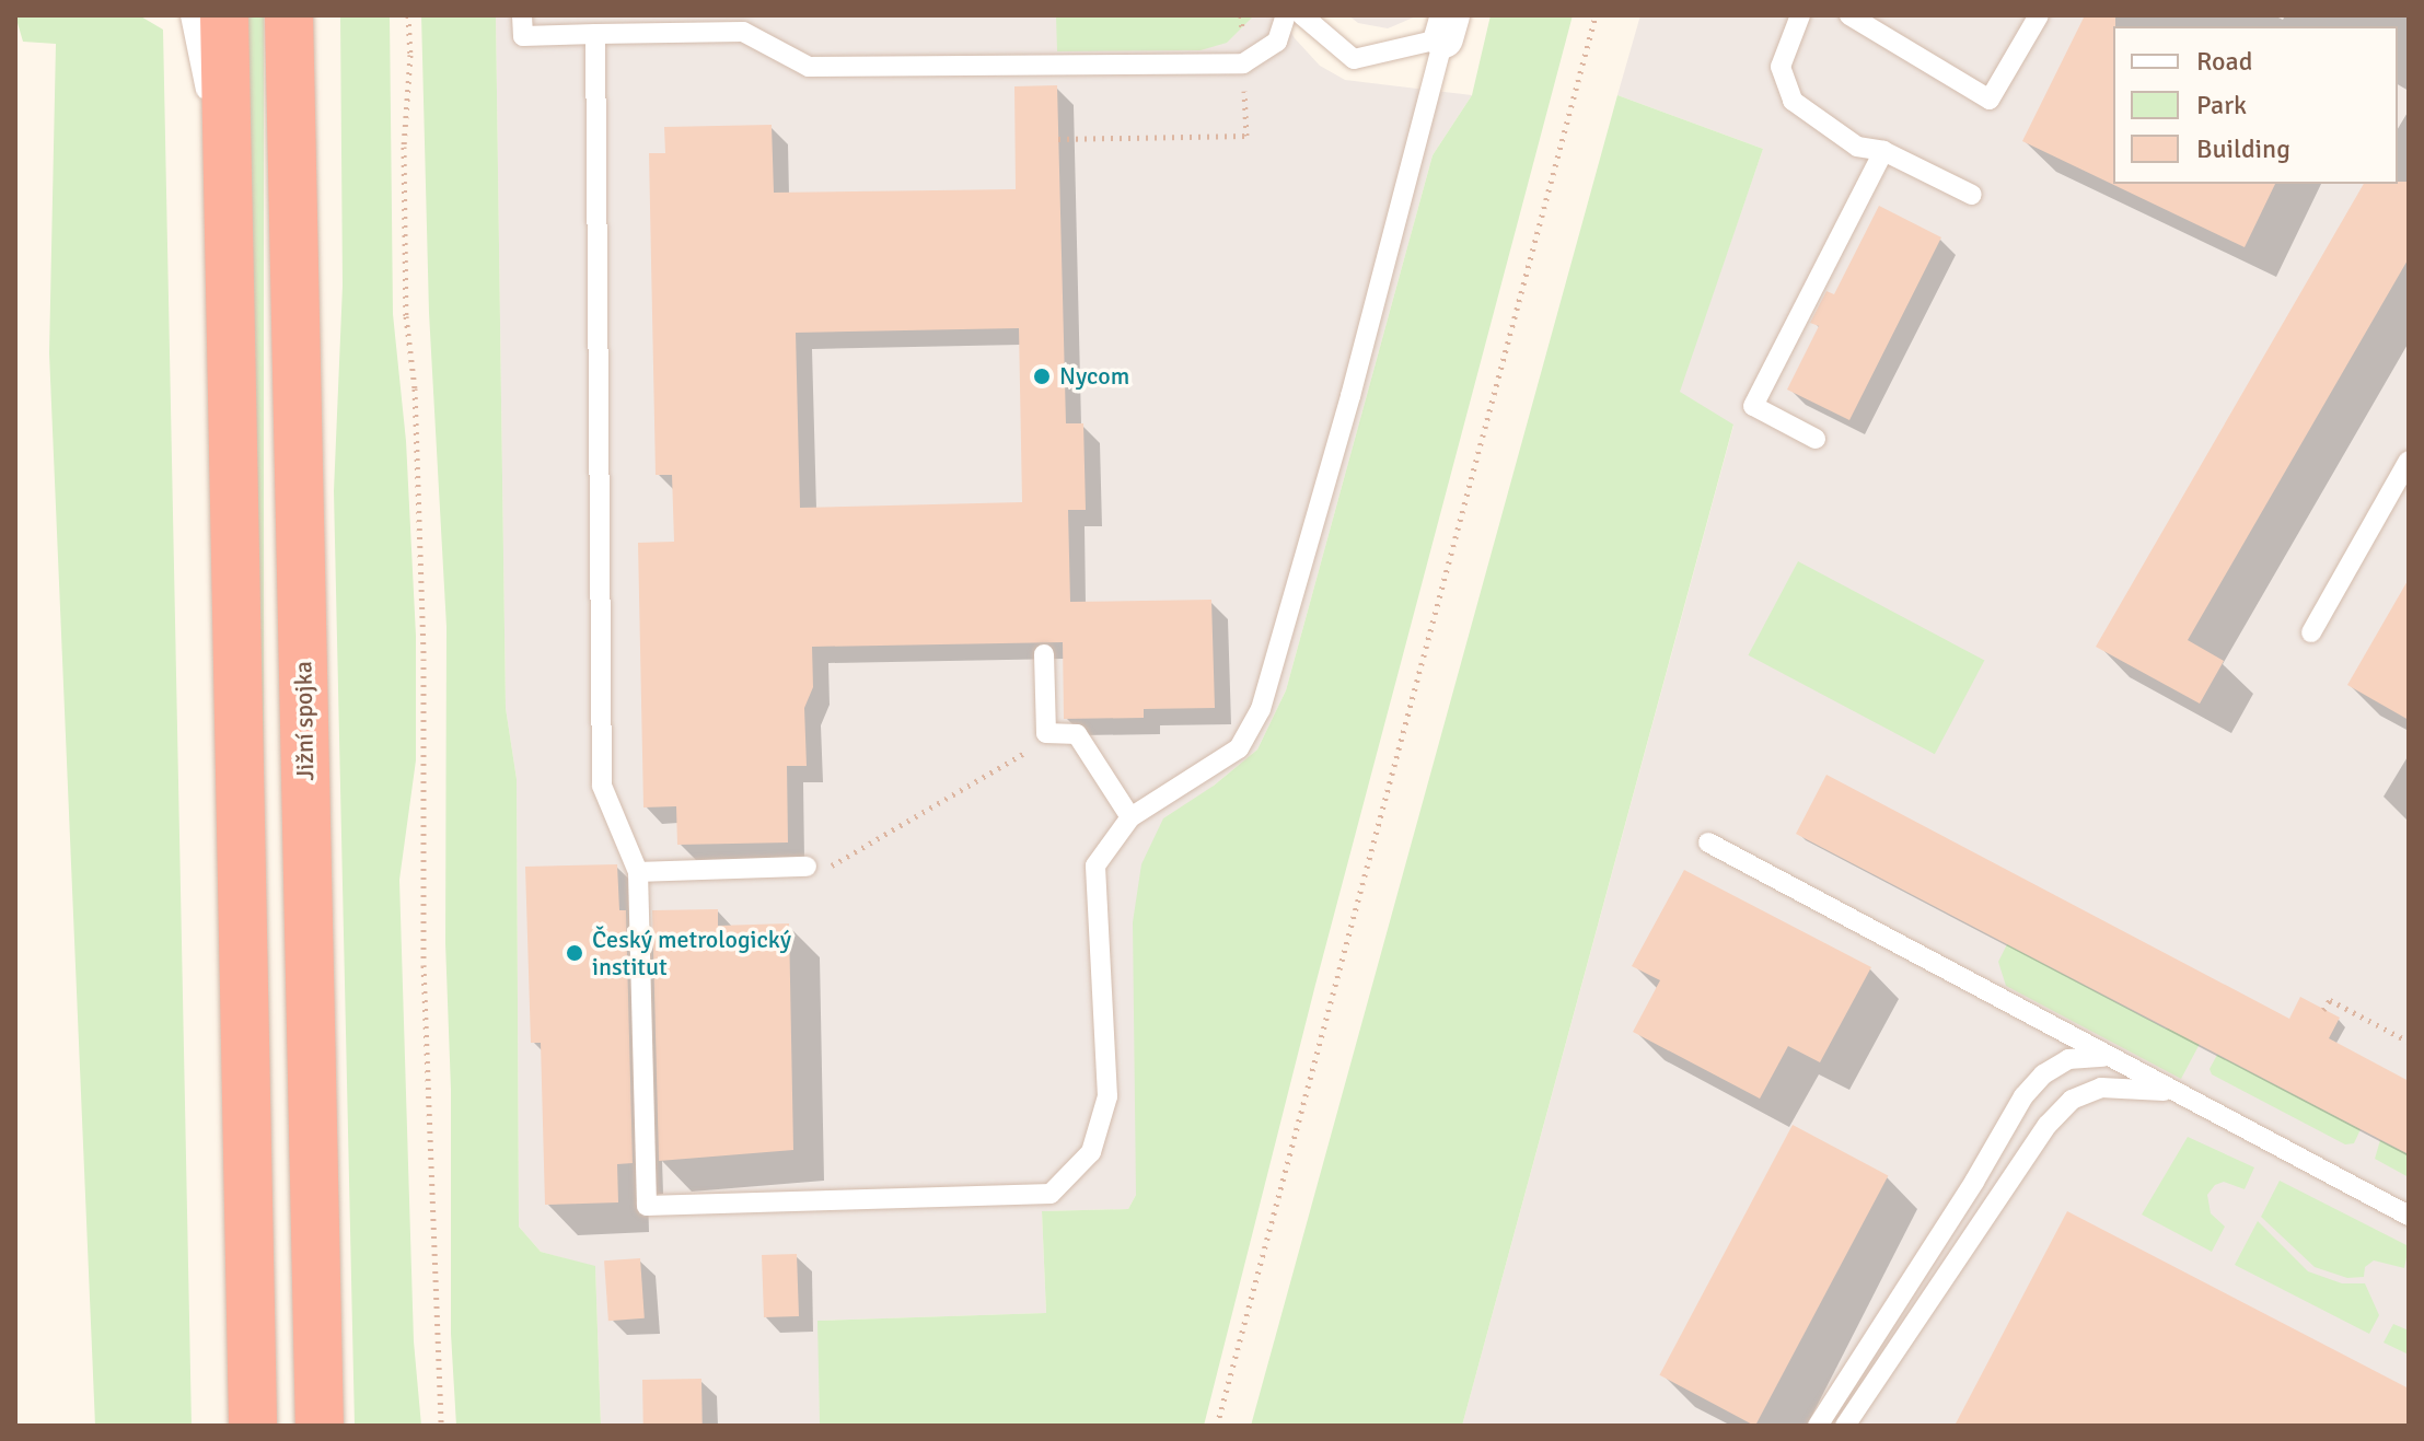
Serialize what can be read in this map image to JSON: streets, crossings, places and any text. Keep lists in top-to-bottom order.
{
  "streets": {
    "highway": ["Jižní spojka"]
  },
  "places": ["Nycom", "Český metrologický institut"],
  "legend": ["Road", "Park", "Building"]
}
